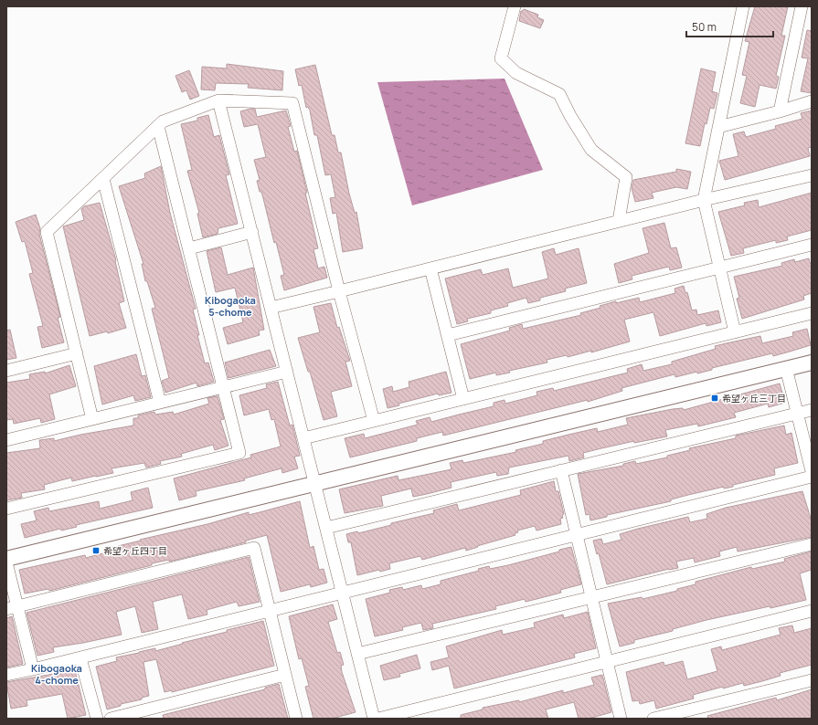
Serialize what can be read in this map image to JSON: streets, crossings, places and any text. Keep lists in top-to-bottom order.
{
  "districts": ["Kibogaoka 5-chome", "Kibogaoka 4-chome"],
  "places": {
    "transit": ["希望ヶ丘三丁目", "希望ヶ丘四丁目"]
  },
  "scale_bar": "50 m"
}
